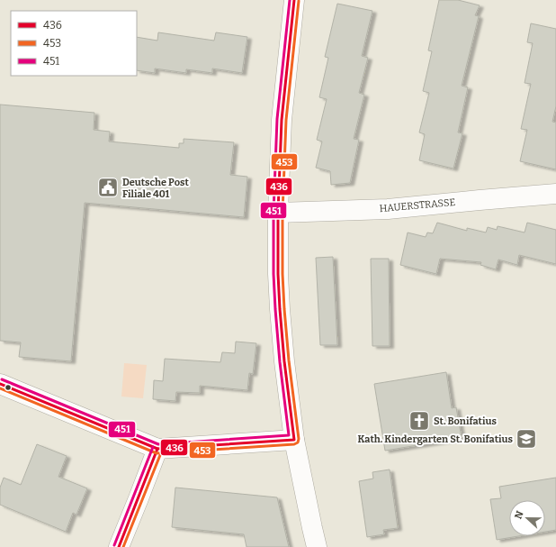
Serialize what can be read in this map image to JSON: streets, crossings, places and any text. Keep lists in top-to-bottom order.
{
  "streets": {
    "street": ["HAUERSTRASSE"]
  },
  "places": {
    "public building": ["Deutsche Post Filiale 401"],
    "church": ["St. Bonifatius"],
    "school or university": ["Kath. Kindergarten St. Bonifatius"]
  },
  "lines": ["transit line 436", "transit line 451", "transit line 453"],
  "legend": ["436", "453", "451"],
  "north": "left"
}
